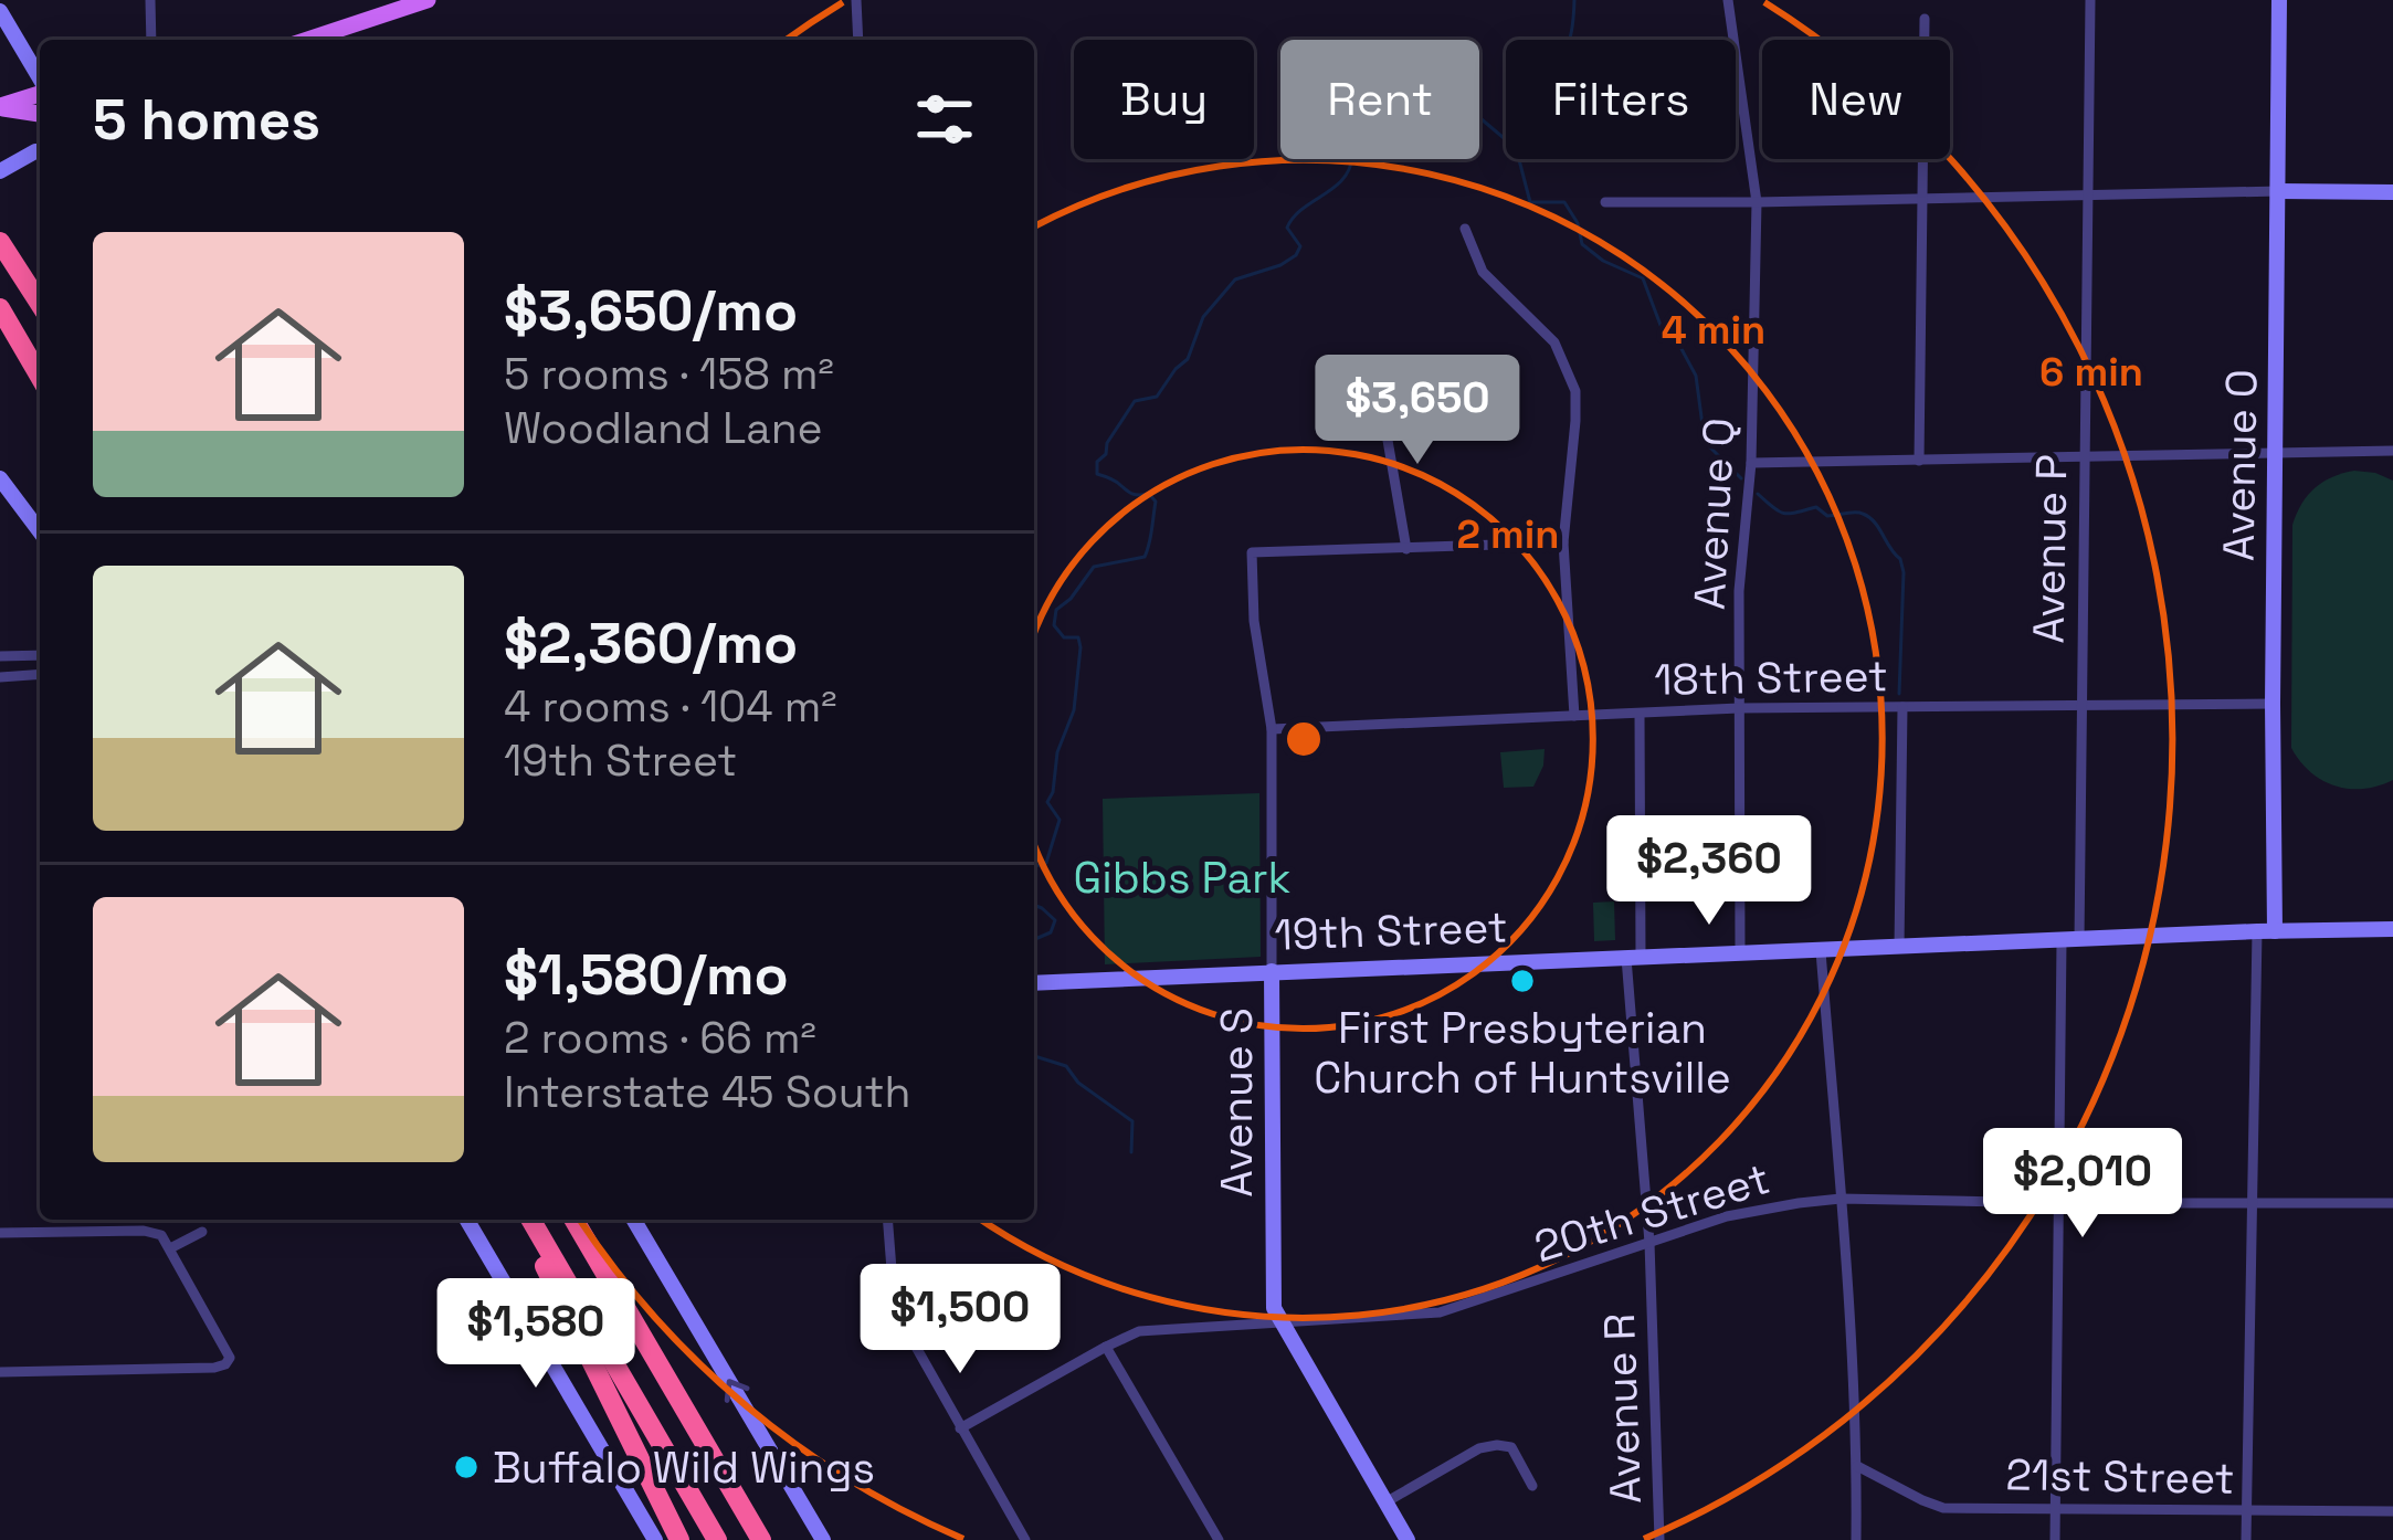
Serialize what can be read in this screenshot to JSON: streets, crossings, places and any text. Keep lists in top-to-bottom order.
{
  "streets": {
    "street": [
      "Avenue O",
      "Avenue Q",
      "Avenue P",
      "18th Street",
      "19th Street",
      "Avenue S",
      "20th Street",
      "Avenue R",
      "21st Street"
    ]
  },
  "crossings": [
    ["Avenue O", "18th Street"],
    ["Avenue O", "19th Street"],
    ["Avenue O", "20th Street"],
    ["Avenue O", "21st Street"],
    ["Avenue Q", "18th Street"],
    ["Avenue Q", "19th Street"],
    ["Avenue P", "18th Street"],
    ["Avenue P", "19th Street"],
    ["Avenue P", "20th Street"],
    ["Avenue P", "21st Street"],
    ["18th Street", "Avenue S"],
    ["18th Street", "Avenue R"],
    ["19th Street", "Avenue S"],
    ["19th Street", "Avenue R"],
    ["Avenue S", "20th Street"],
    ["20th Street", "Avenue R"]
  ],
  "parks": ["Gibbs Park"],
  "places": ["First Presbyterian Church of Huntsville", "Buffalo Wild Wings"],
  "page": {
    "chip": [
      "Buy",
      "Rent",
      "Filters",
      "New"
    ],
    "heading": "5 homes",
    "list": [
      {
        "name": "$3,650/mo",
        "note": "5 rooms · 158 m² · Woodland Lane"
      },
      {
        "name": "$2,360/mo",
        "note": "4 rooms · 104 m² · 19th Street"
      },
      {
        "name": "$1,580/mo",
        "note": "2 rooms · 66 m² · Interstate 45 South"
      }
    ],
    "price": [
      "$3,650",
      "$2,360",
      "$2,010",
      "$1,500",
      "$1,580"
    ]
  },
  "rings": ["4 min", "6 min", "2 min"]
}
